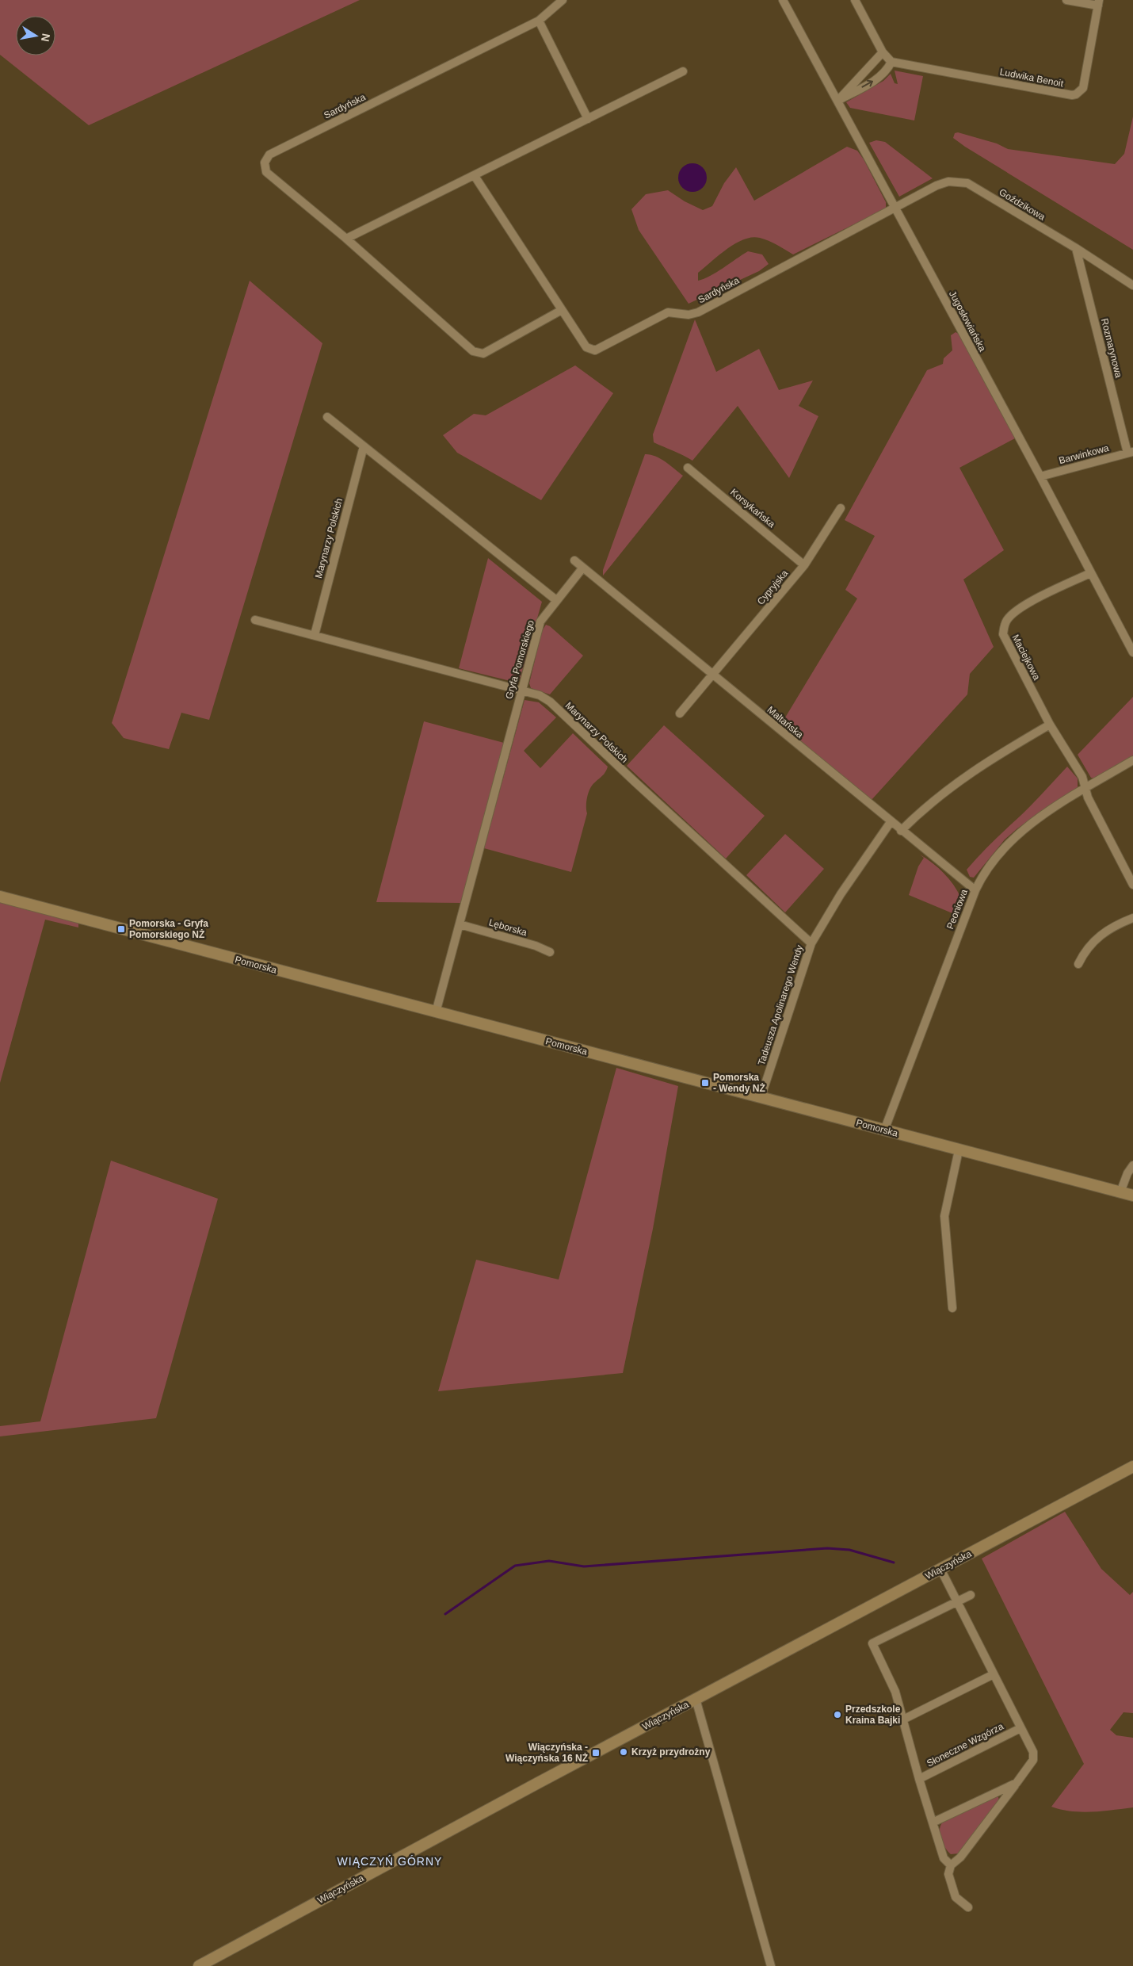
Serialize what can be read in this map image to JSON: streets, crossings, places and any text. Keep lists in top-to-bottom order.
{
  "streets": {
    "street": [
      "Ludwika Benoit",
      "Sardyńska",
      "Goździkowa",
      "Jugosłowiańska",
      "Rozmarynowa",
      "Barwinkowa",
      "Korsykańska",
      "Marynarzy Polskich",
      "Cypryjska",
      "Maciejkowa",
      "Gryfa Pomorskiego",
      "Maltańska",
      "Peoniowa",
      "Lęborska",
      "Pomorska",
      "Tadeusza Apolinarego Wendy",
      "Wiączyńska",
      "Słoneczne Wzgórza"
    ]
  },
  "crossings": [
    ["Sardyńska", "Goździkowa"],
    ["Sardyńska", "Jugosłowiańska"],
    ["Goździkowa", "Jugosłowiańska"],
    ["Goździkowa", "Rozmarynowa"],
    ["Jugosłowiańska", "Barwinkowa"],
    ["Jugosłowiańska", "Maciejkowa"],
    ["Rozmarynowa", "Barwinkowa"],
    ["Korsykańska", "Cypryjska"],
    ["Marynarzy Polskich", "Gryfa Pomorskiego"],
    ["Marynarzy Polskich", "Tadeusza Apolinarego Wendy"],
    ["Cypryjska", "Maltańska"],
    ["Maciejkowa", "Peoniowa"],
    ["Gryfa Pomorskiego", "Lęborska"],
    ["Gryfa Pomorskiego", "Pomorska"],
    ["Maltańska", "Peoniowa"],
    ["Maltańska", "Tadeusza Apolinarego Wendy"],
    ["Peoniowa", "Pomorska"],
    ["Pomorska", "Tadeusza Apolinarego Wendy"],
    ["Wiączyńska", "Słoneczne Wzgórza"]
  ],
  "districts": ["WIĄCZYŃ GÓRNY"],
  "places": {
    "transit": ["Pomorska - Gryfa Pomorskiego NŻ", "Pomorska - Wendy NŻ", "Wiączyńska - Wiączyńska 16 NŻ"],
    "other": ["Przedszkole Kraina Bajki", "Krzyż przydrożny"]
  },
  "north": "right"
}
